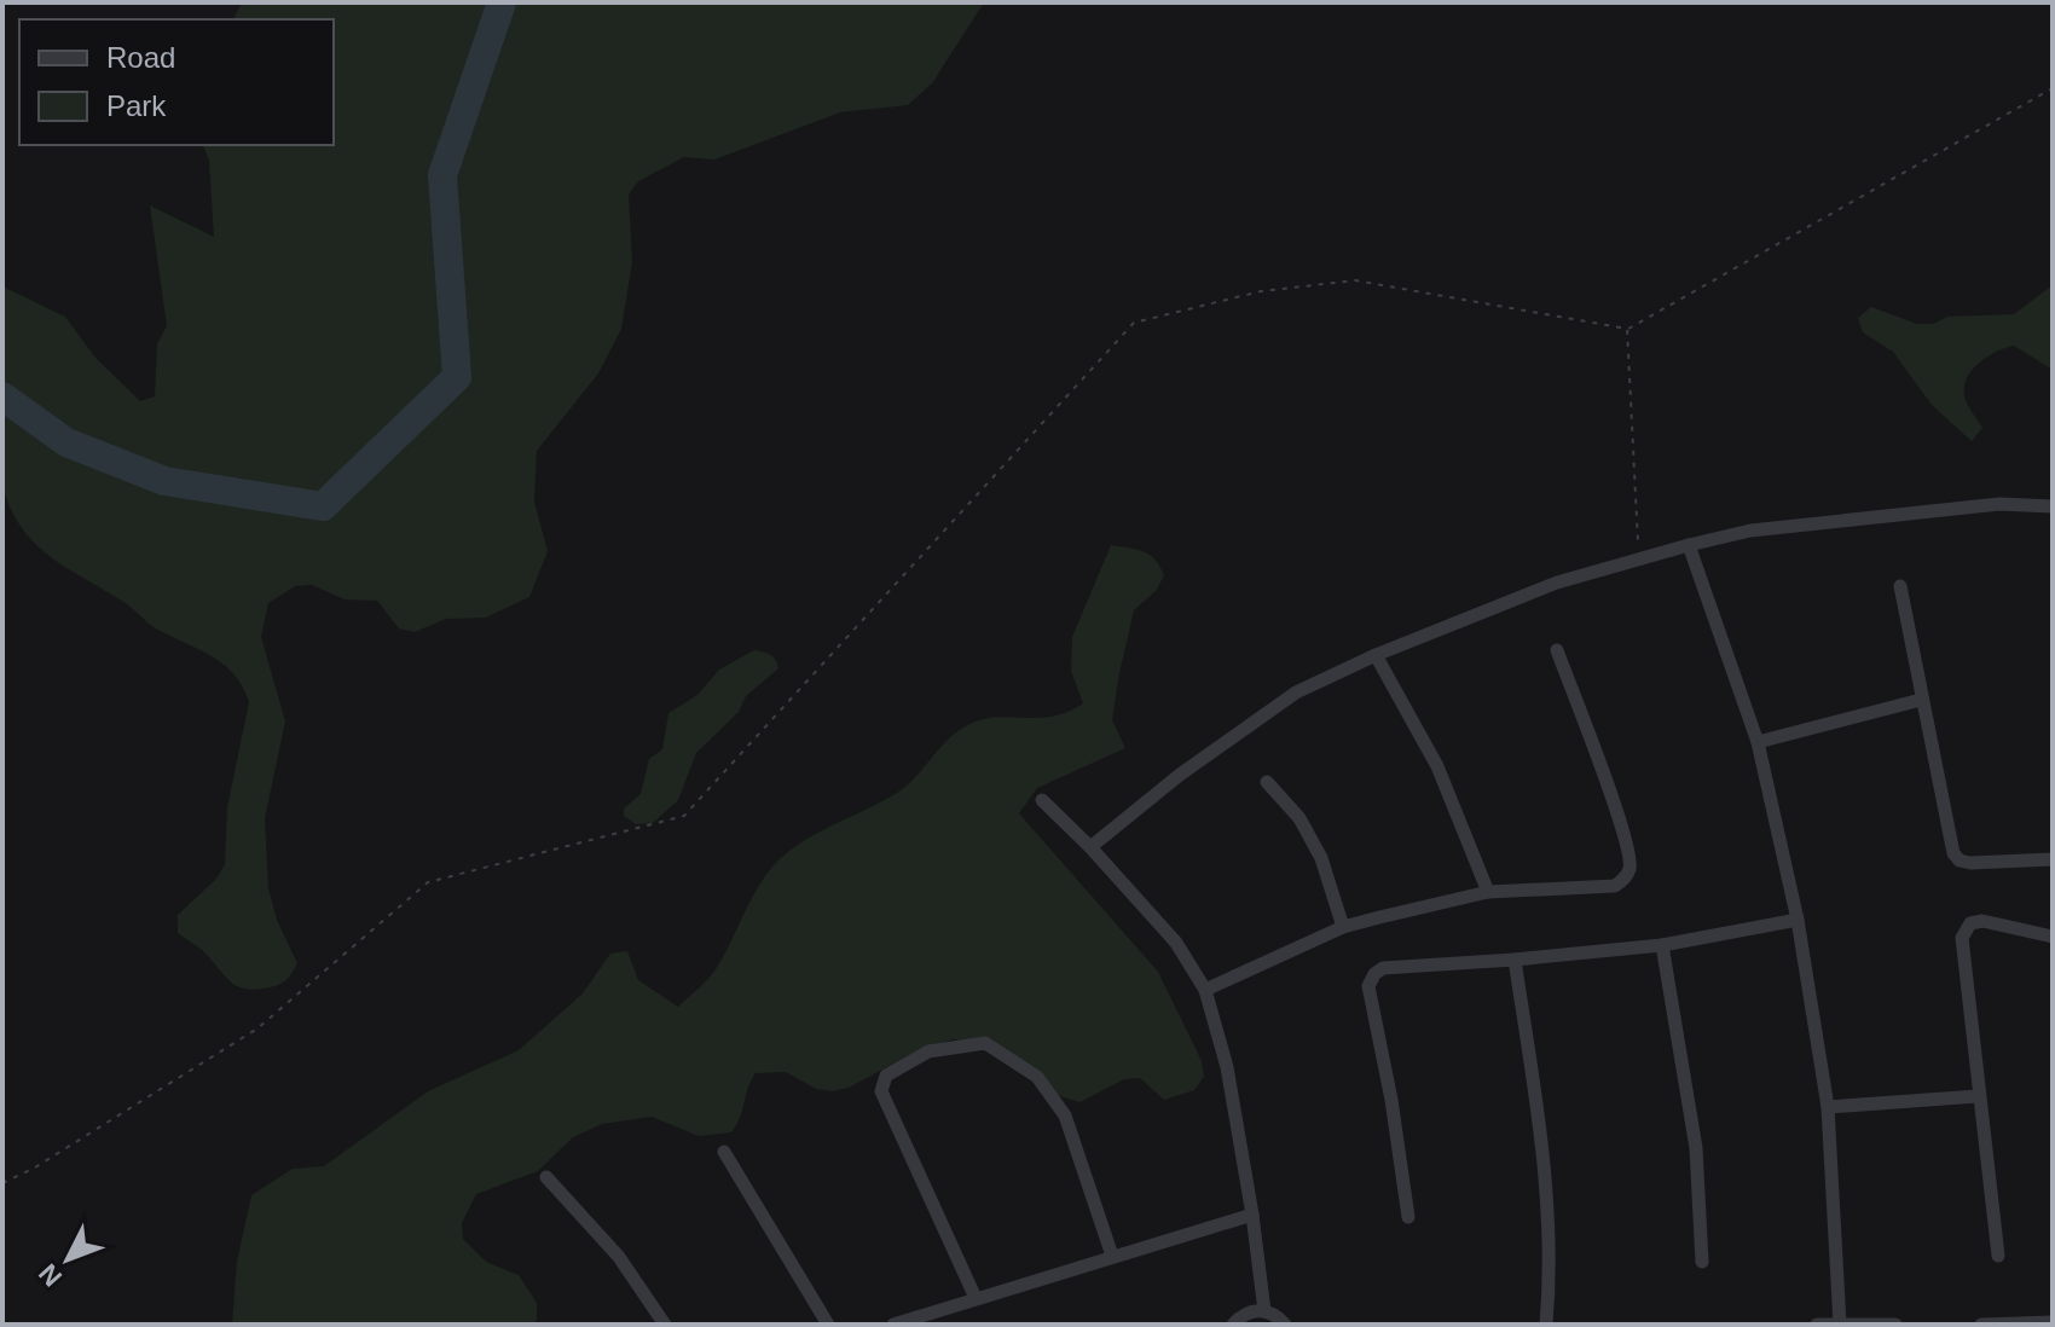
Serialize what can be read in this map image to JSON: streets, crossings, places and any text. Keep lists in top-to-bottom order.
{
  "legend": ["Road", "Park"],
  "north": "bottom left"
}
